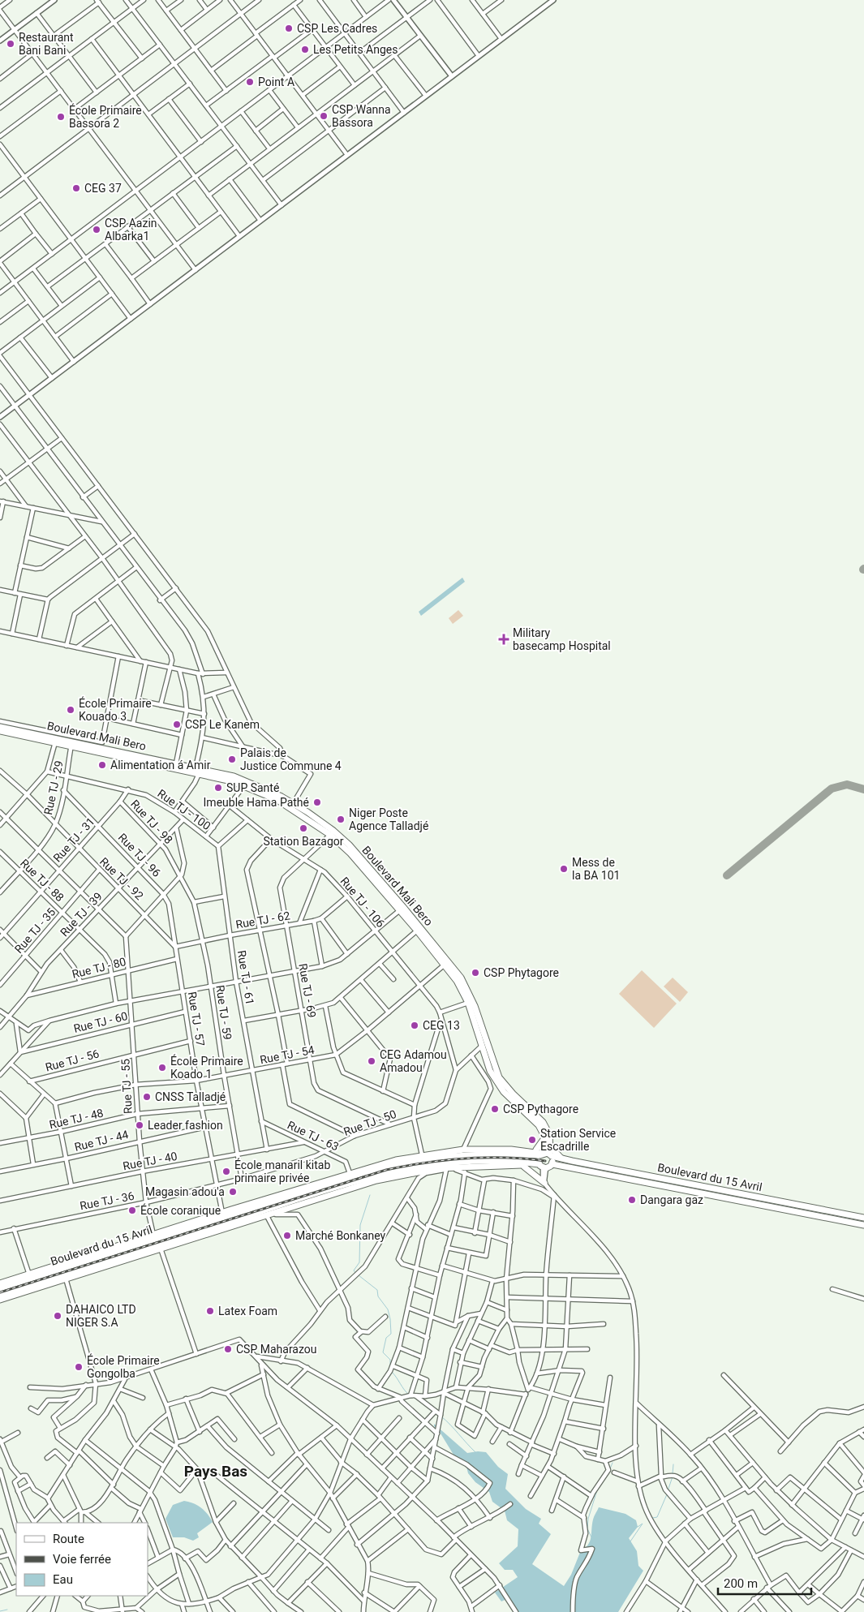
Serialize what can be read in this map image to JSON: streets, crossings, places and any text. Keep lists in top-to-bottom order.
{
  "streets": {
    "main road": ["Boulevard Mali Bero", "Boulevard du 15 Avril"],
    "street": [
      "Rue TJ - 29",
      "Rue TJ - 100",
      "Rue TJ - 98",
      "Rue TJ - 31",
      "Rue TJ - 96",
      "Rue TJ - 92",
      "Rue TJ - 88",
      "Rue TJ - 106",
      "Rue TJ - 39",
      "Rue TJ - 62",
      "Rue TJ - 35",
      "Rue TJ - 80",
      "Rue TJ - 61",
      "Rue TJ - 69",
      "Rue TJ - 59",
      "Rue TJ - 57",
      "Rue TJ - 60",
      "Rue TJ - 54",
      "Rue TJ - 56",
      "Rue TJ - 55",
      "Rue TJ - 48",
      "Rue TJ - 50",
      "Rue TJ - 63",
      "Rue TJ - 44",
      "Rue TJ - 40",
      "Rue TJ - 36"
    ]
  },
  "crossings": [
    ["Boulevard Mali Bero", "Rue TJ - 29"],
    ["Boulevard Mali Bero", "Rue TJ - 69"],
    ["Boulevard Mali Bero", "Rue TJ - 54"],
    ["Boulevard Mali Bero", "Boulevard du 15 Avril"],
    ["Rue TJ - 29", "Rue TJ - 100"],
    ["Rue TJ - 29", "Rue TJ - 96"],
    ["Rue TJ - 29", "Rue TJ - 92"],
    ["Rue TJ - 29", "Rue TJ - 88"],
    ["Rue TJ - 100", "Rue TJ - 31"],
    ["Rue TJ - 100", "Rue TJ - 39"],
    ["Rue TJ - 100", "Rue TJ - 61"],
    ["Rue TJ - 98", "Rue TJ - 31"],
    ["Rue TJ - 98", "Rue TJ - 39"],
    ["Rue TJ - 98", "Rue TJ - 59"],
    ["Rue TJ - 31", "Rue TJ - 96"],
    ["Rue TJ - 31", "Rue TJ - 92"],
    ["Rue TJ - 31", "Rue TJ - 88"],
    ["Rue TJ - 96", "Rue TJ - 92"],
    ["Rue TJ - 96", "Rue TJ - 39"],
    ["Rue TJ - 96", "Rue TJ - 62"],
    ["Rue TJ - 96", "Rue TJ - 57"],
    ["Rue TJ - 92", "Rue TJ - 39"],
    ["Rue TJ - 92", "Rue TJ - 62"],
    ["Rue TJ - 92", "Rue TJ - 35"],
    ["Rue TJ - 92", "Rue TJ - 57"],
    ["Rue TJ - 88", "Rue TJ - 39"],
    ["Rue TJ - 88", "Rue TJ - 35"],
    ["Rue TJ - 88", "Rue TJ - 80"],
    ["Rue TJ - 106", "Rue TJ - 62"],
    ["Rue TJ - 106", "Rue TJ - 69"],
    ["Rue TJ - 106", "Rue TJ - 54"],
    ["Rue TJ - 39", "Rue TJ - 80"],
    ["Rue TJ - 62", "Rue TJ - 61"],
    ["Rue TJ - 62", "Rue TJ - 69"],
    ["Rue TJ - 62", "Rue TJ - 59"],
    ["Rue TJ - 62", "Rue TJ - 57"],
    ["Rue TJ - 80", "Rue TJ - 57"],
    ["Rue TJ - 80", "Rue TJ - 55"],
    ["Rue TJ - 61", "Rue TJ - 54"],
    ["Rue TJ - 61", "Rue TJ - 63"],
    ["Rue TJ - 61", "Rue TJ - 40"],
    ["Rue TJ - 69", "Rue TJ - 54"],
    ["Rue TJ - 69", "Rue TJ - 50"],
    ["Rue TJ - 59", "Rue TJ - 54"],
    ["Rue TJ - 59", "Rue TJ - 48"],
    ["Rue TJ - 59", "Rue TJ - 50"],
    ["Rue TJ - 59", "Rue TJ - 40"],
    ["Rue TJ - 57", "Rue TJ - 60"],
    ["Rue TJ - 57", "Rue TJ - 54"],
    ["Rue TJ - 57", "Rue TJ - 56"],
    ["Rue TJ - 57", "Rue TJ - 48"],
    ["Rue TJ - 57", "Rue TJ - 50"],
    ["Rue TJ - 57", "Rue TJ - 44"],
    ["Rue TJ - 57", "Rue TJ - 40"],
    ["Rue TJ - 57", "Boulevard du 15 Avril"],
    ["Rue TJ - 57", "Rue TJ - 36"],
    ["Rue TJ - 60", "Rue TJ - 55"],
    ["Rue TJ - 54", "Rue TJ - 55"],
    ["Rue TJ - 56", "Rue TJ - 55"],
    ["Rue TJ - 55", "Rue TJ - 48"],
    ["Rue TJ - 55", "Rue TJ - 44"],
    ["Rue TJ - 55", "Rue TJ - 40"],
    ["Rue TJ - 55", "Boulevard du 15 Avril"],
    ["Rue TJ - 55", "Rue TJ - 36"],
    ["Rue TJ - 50", "Rue TJ - 63"],
    ["Rue TJ - 50", "Rue TJ - 36"],
    ["Rue TJ - 63", "Rue TJ - 40"],
    ["Rue TJ - 63", "Boulevard du 15 Avril"]
  ],
  "districts": ["Pays Bas"],
  "places": {
    "other": [
      "CSP Les Cadres",
      "Restaurant Bani Bani",
      "Les Petits Anges",
      "Point A",
      "CSP Wanna Bassora",
      "École Primaire Bassora 2",
      "CEG 37",
      "CSP Aazin Albarka1",
      "École Primaire Kouado 3",
      "CSP Le Kanem",
      "Palais de Justice Commune 4",
      "Alimentation á Amir",
      "SUP Santé",
      "Imeuble Hama Pathé",
      "Niger Poste Agence Talladjé",
      "Station Bazagor",
      "Mess de la BA 101",
      "CSP Phytagore",
      "CEG 13",
      "CEG Adamou Amadou",
      "École Primaire Koado 1",
      "CNSS Talladjé",
      "CSP Pythagore",
      "Leader fashion",
      "Station Service Escadrille",
      "École manaril kitab primaire privée",
      "Magasin adou'a",
      "Dangara gaz",
      "École coranique",
      "Marché Bonkaney",
      "Latex Foam",
      "DAHAICO LTD NIGER S.A",
      "CSP Maharazou",
      "École Primaire Gongolba"
    ],
    "health": ["Military basecamp Hospital"]
  },
  "legend": ["Route", "Voie ferrée", "Eau"],
  "scale_bar": "200 m"
}
